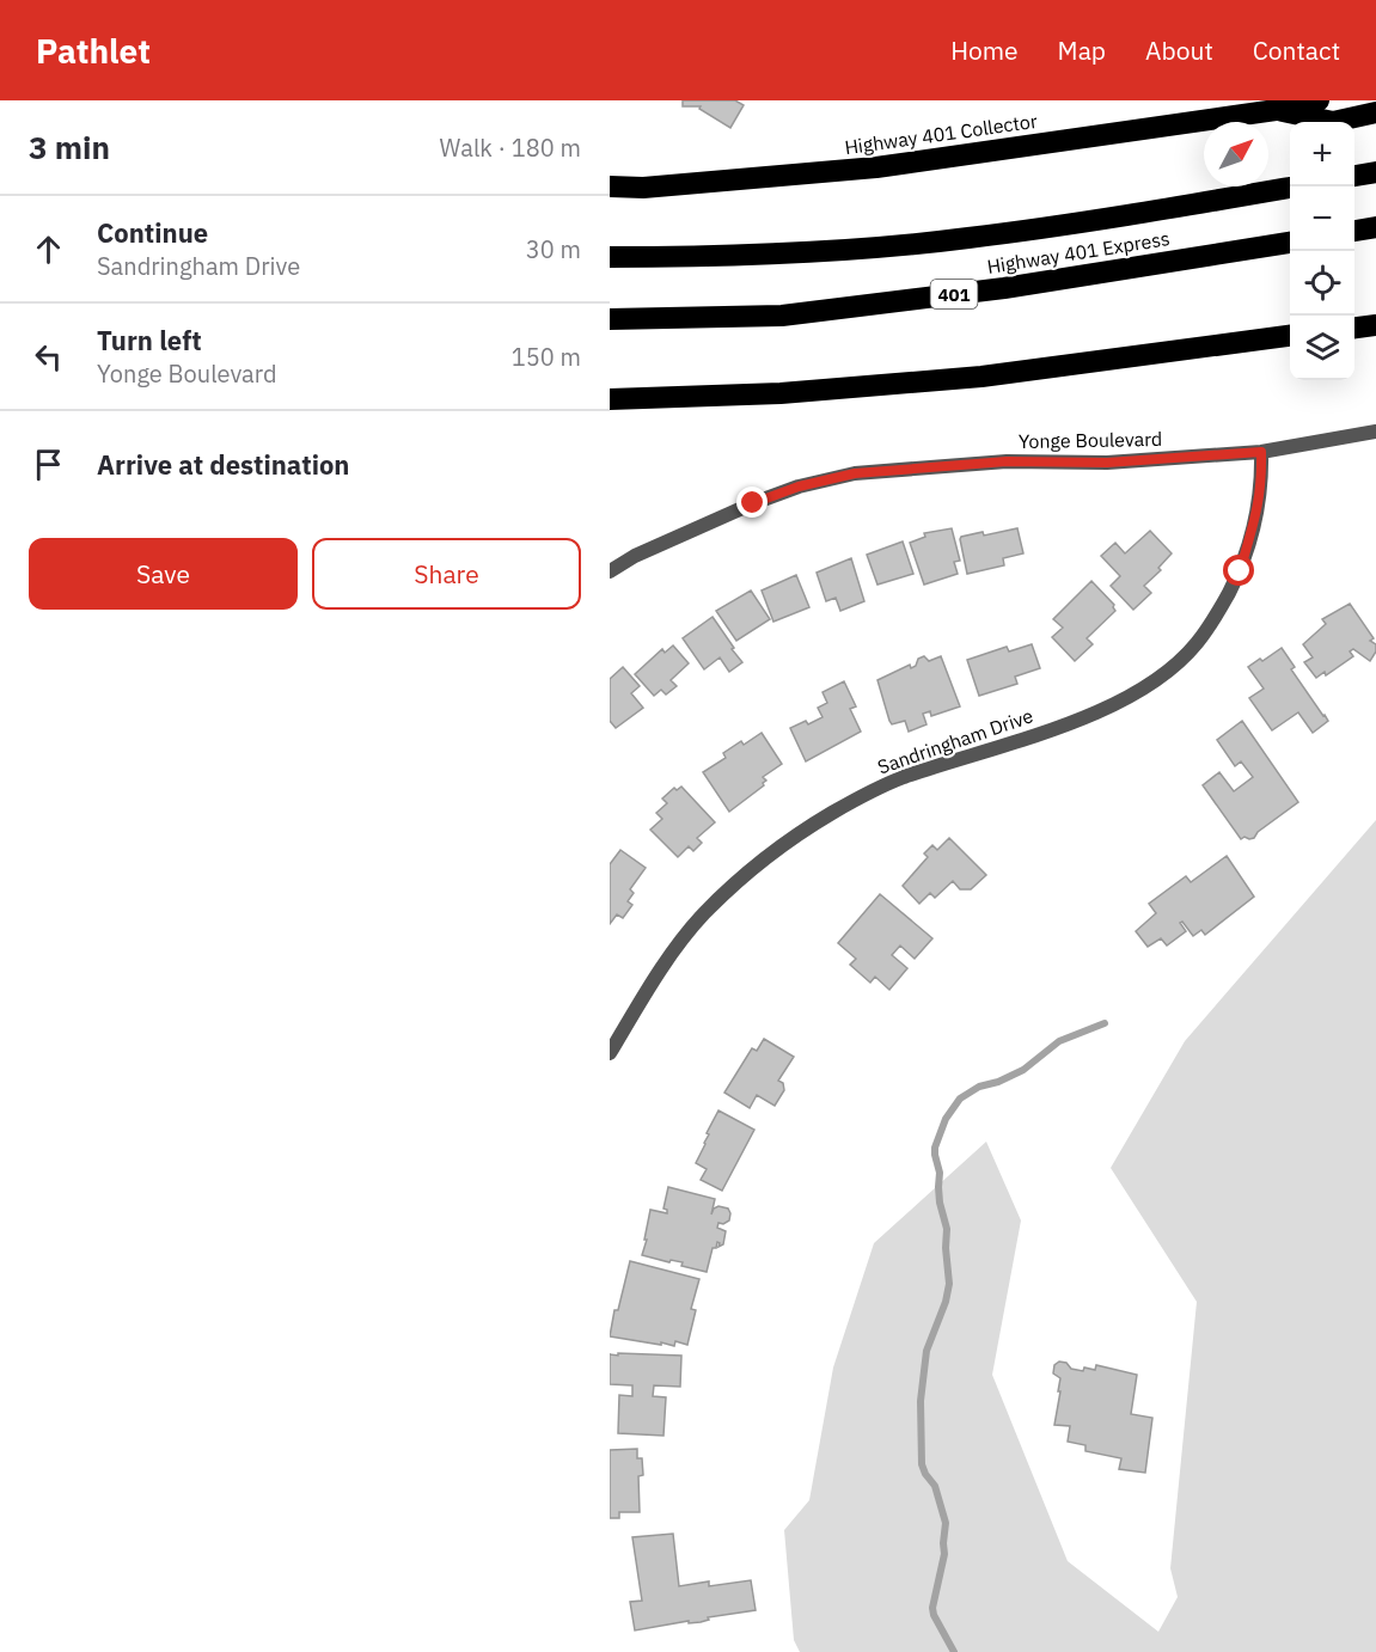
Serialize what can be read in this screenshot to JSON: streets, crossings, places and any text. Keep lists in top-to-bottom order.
{
  "streets": {
    "highway": ["Highway 401 Collector", "Highway 401 Express", "401"],
    "street": ["Yonge Boulevard", "Sandringham Drive"]
  },
  "crossings": [
    ["Yonge Boulevard", "Sandringham Drive"]
  ],
  "north": "top right",
  "page": {
    "header": "Pathlet",
    "nav": [
      "Home",
      "Map",
      "About",
      "Contact"
    ],
    "heading": ["3 min", "Walk · 180 m"],
    "map_buttons": ["+", "−"],
    "list": [
      ["Continue", "Sandringham Drive", "30 m"],
      ["Turn left", "Yonge Boulevard", "150 m"],
      "Arrive at destination"
    ],
    "buttons": ["Save", "Share"]
  }
}
